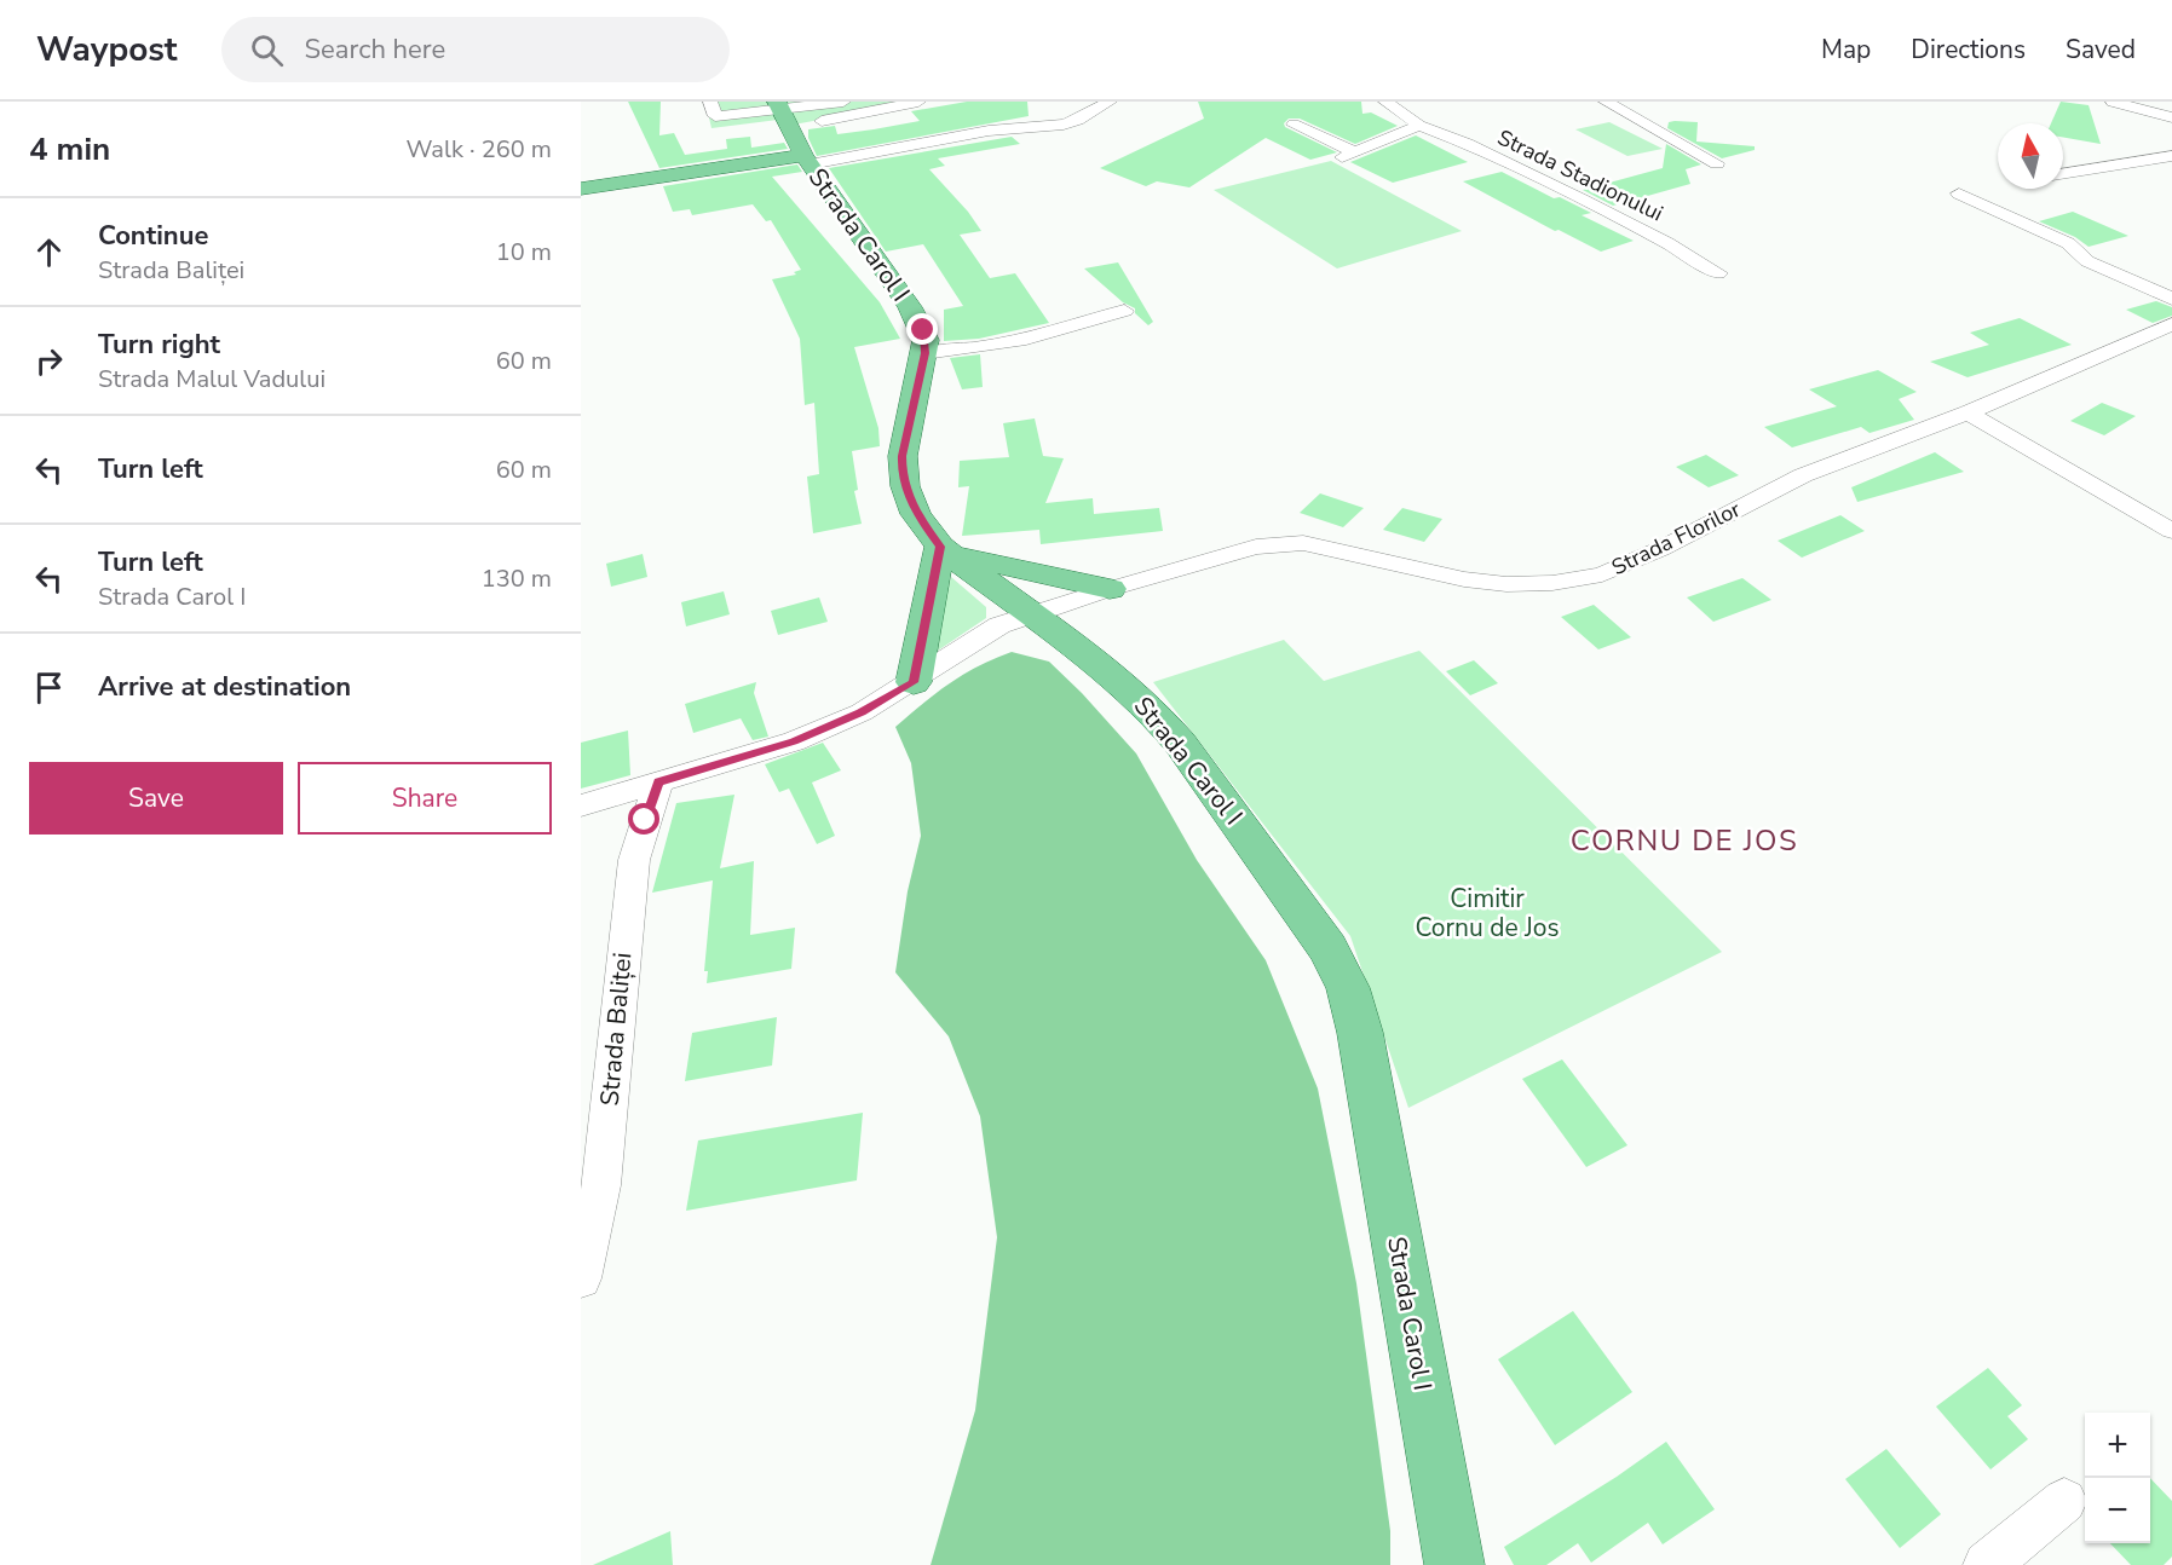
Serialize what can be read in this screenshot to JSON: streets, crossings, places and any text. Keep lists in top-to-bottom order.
{
  "streets": {
    "main road": ["Strada Carol I"],
    "street": ["Strada Stadionului", "Strada Florilor", "Strada Baliței"]
  },
  "crossings": [
    ["Strada Carol I", "Strada Florilor"],
    ["Strada Florilor", "Strada Baliței"]
  ],
  "districts": ["CORNU DE JOS"],
  "parks": ["Cimitir Cornu de Jos"],
  "north": "top",
  "page": {
    "header": "Waypost",
    "search": "Search here",
    "nav": ["Map", "Directions", "Saved"],
    "heading": ["4 min", "Walk · 260 m"],
    "list": [
      ["Continue", "Strada Baliței", "10 m"],
      ["Turn right", "Strada Malul Vadului", "60 m"],
      ["Turn left", "60 m"],
      ["Turn left", "Strada Carol I", "130 m"],
      "Arrive at destination"
    ],
    "buttons": ["Save", "Share"],
    "map_buttons": ["+", "−"]
  }
}
